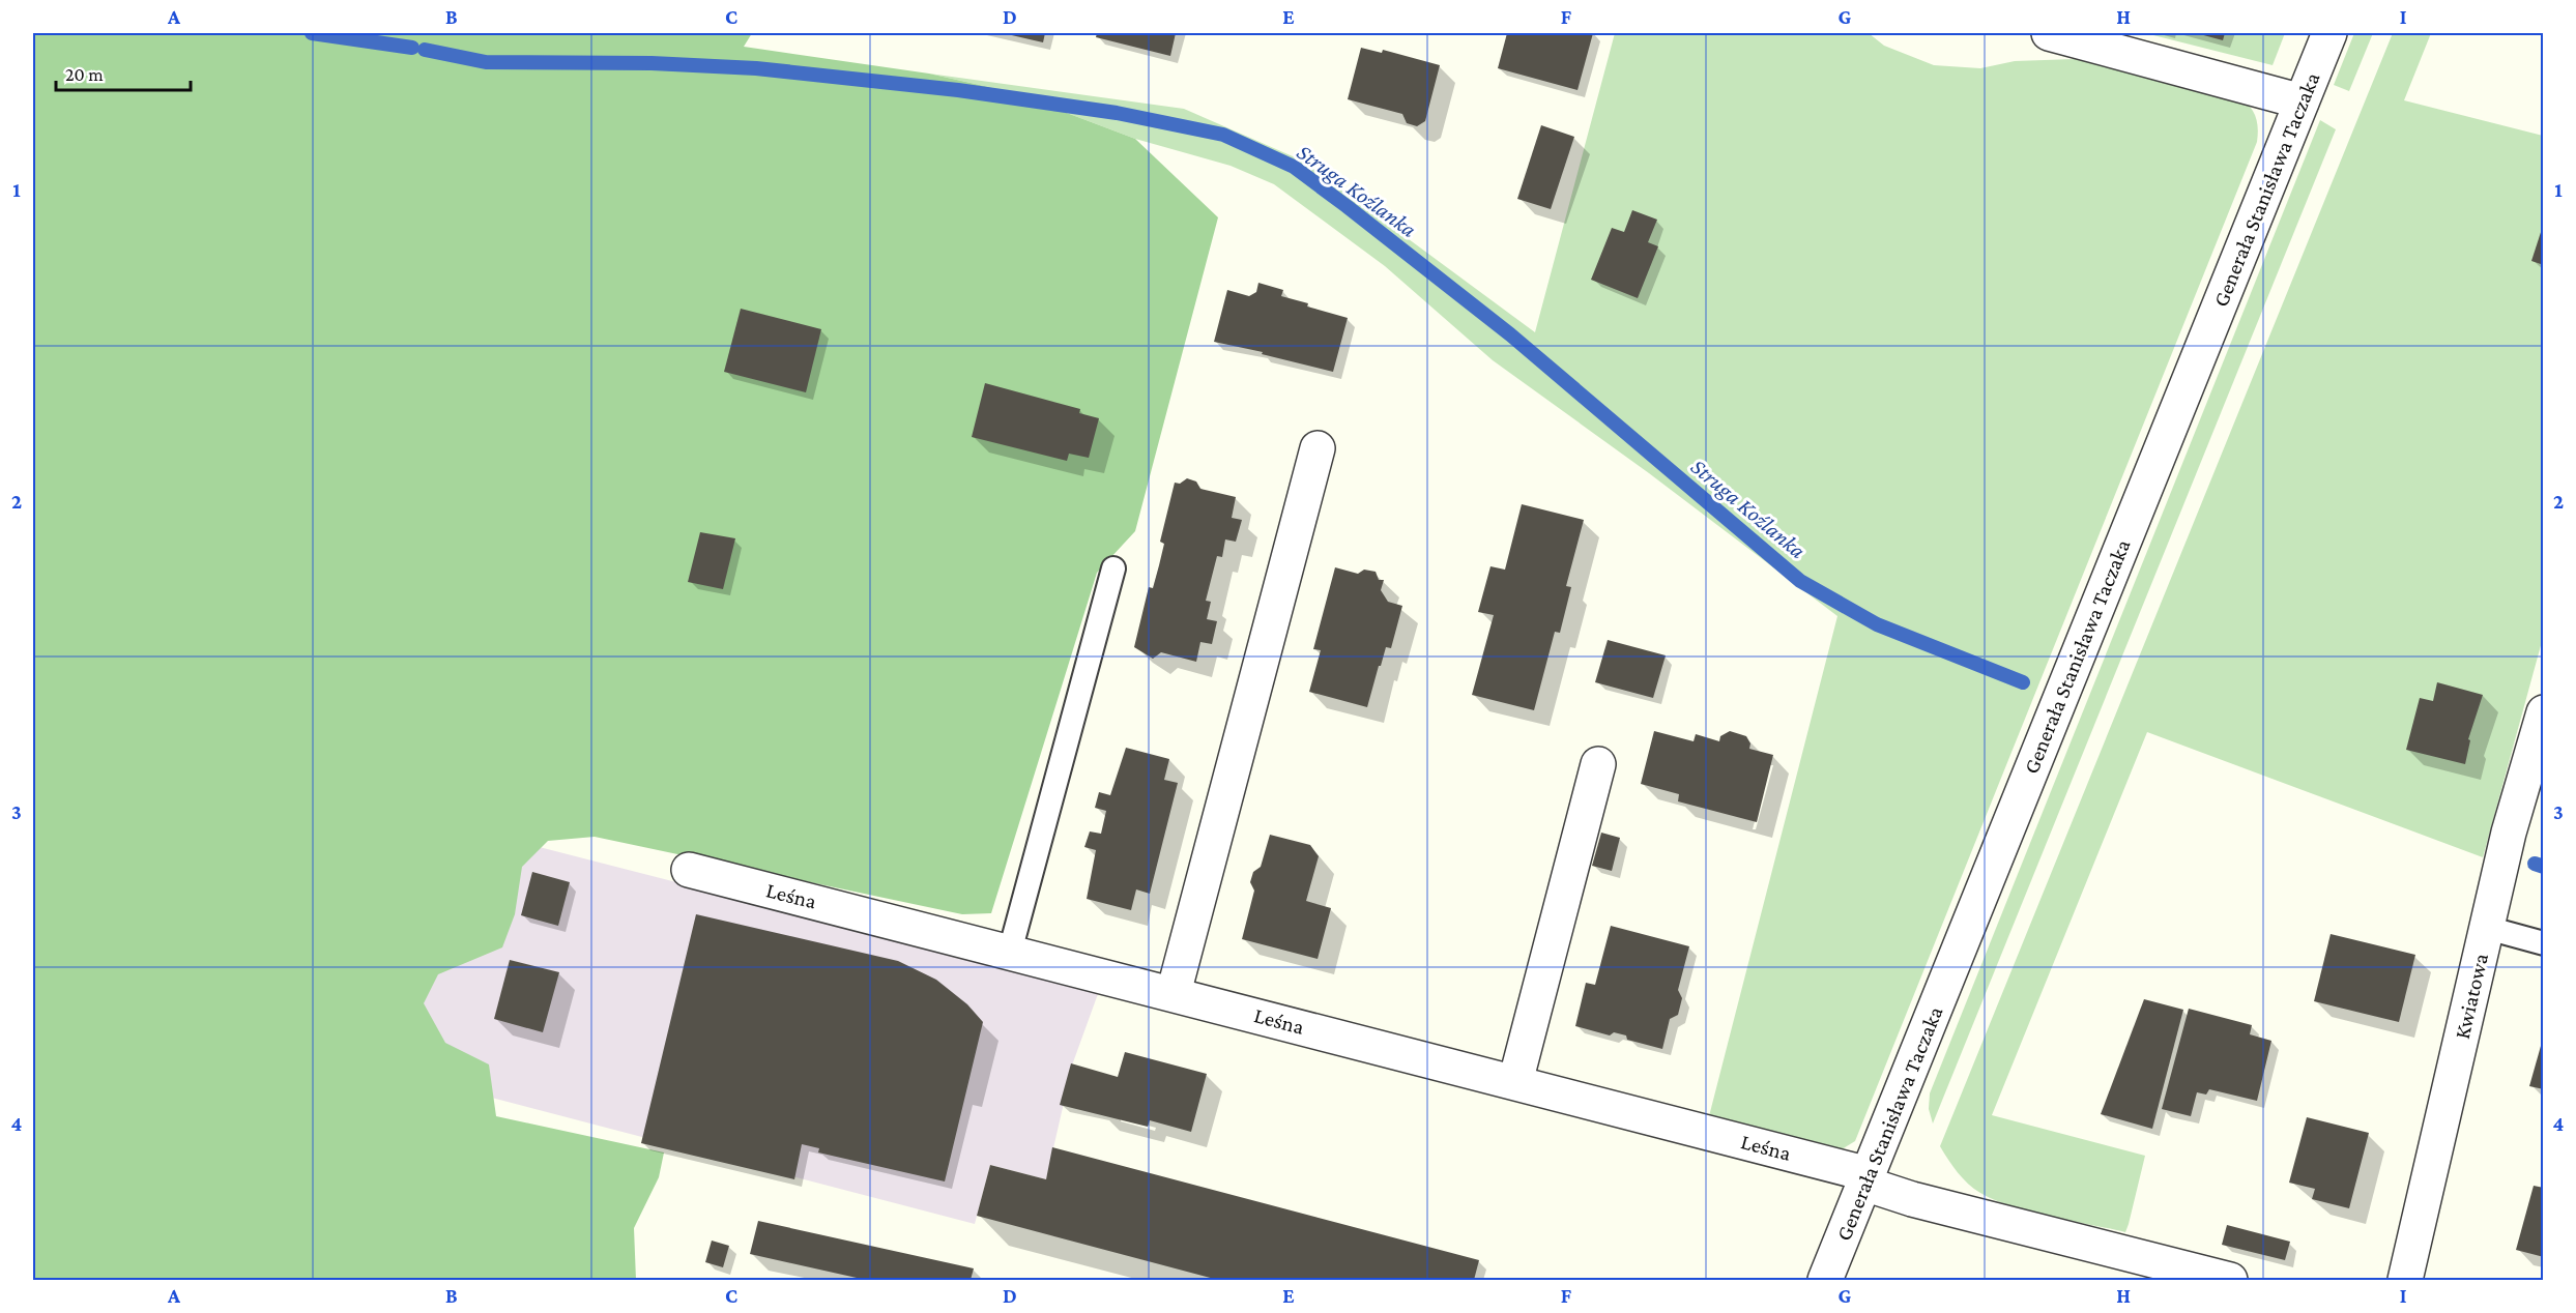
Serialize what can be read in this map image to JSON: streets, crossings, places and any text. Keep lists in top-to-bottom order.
{
  "streets": {
    "street": ["Generała Stanisława Taczaka", "Leśna", "Kwiatowa"]
  },
  "crossings": [
    ["Generała Stanisława Taczaka", "Leśna"]
  ],
  "water": ["Struga Koźlanka"],
  "scale_bar": "20 m",
  "grid": {
    "columns": [
      "A",
      "B",
      "C",
      "D",
      "E",
      "F",
      "G",
      "H",
      "I"
    ],
    "rows": [
      "1",
      "2",
      "3",
      "4"
    ]
  }
}
